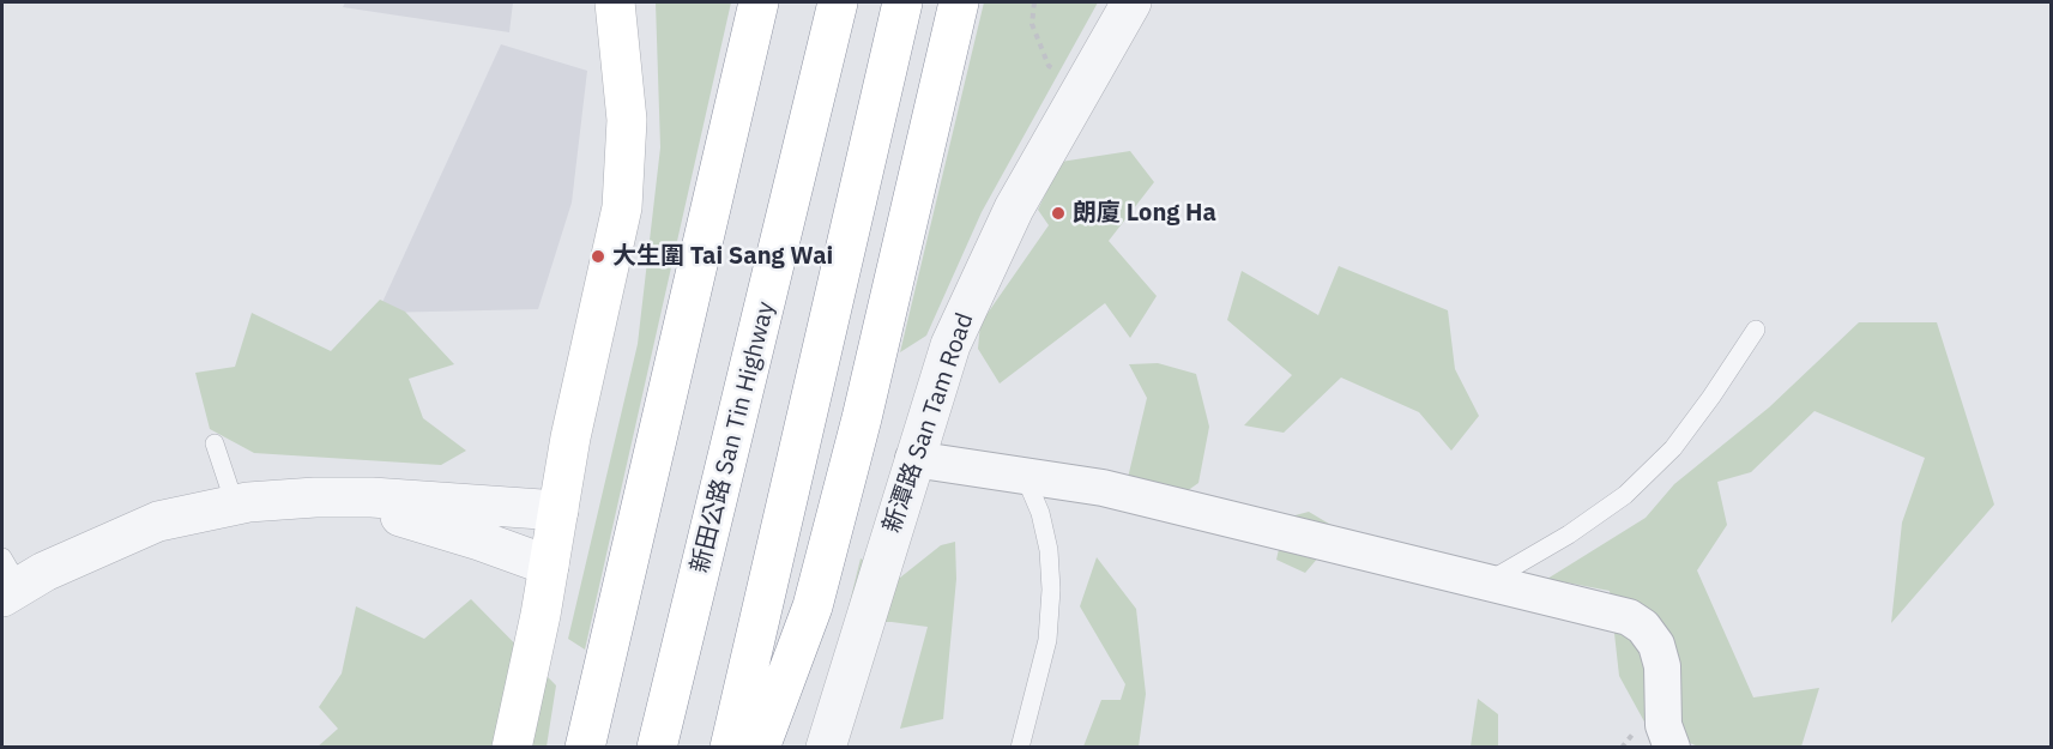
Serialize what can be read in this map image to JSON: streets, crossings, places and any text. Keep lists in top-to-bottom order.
{
  "streets": {
    "main road": ["新田公路 San Tin Highway"],
    "street": ["新潭路 San Tam Road"]
  },
  "places": ["朗廈 Long Ha", "大生圍 Tai Sang Wai"]
}
